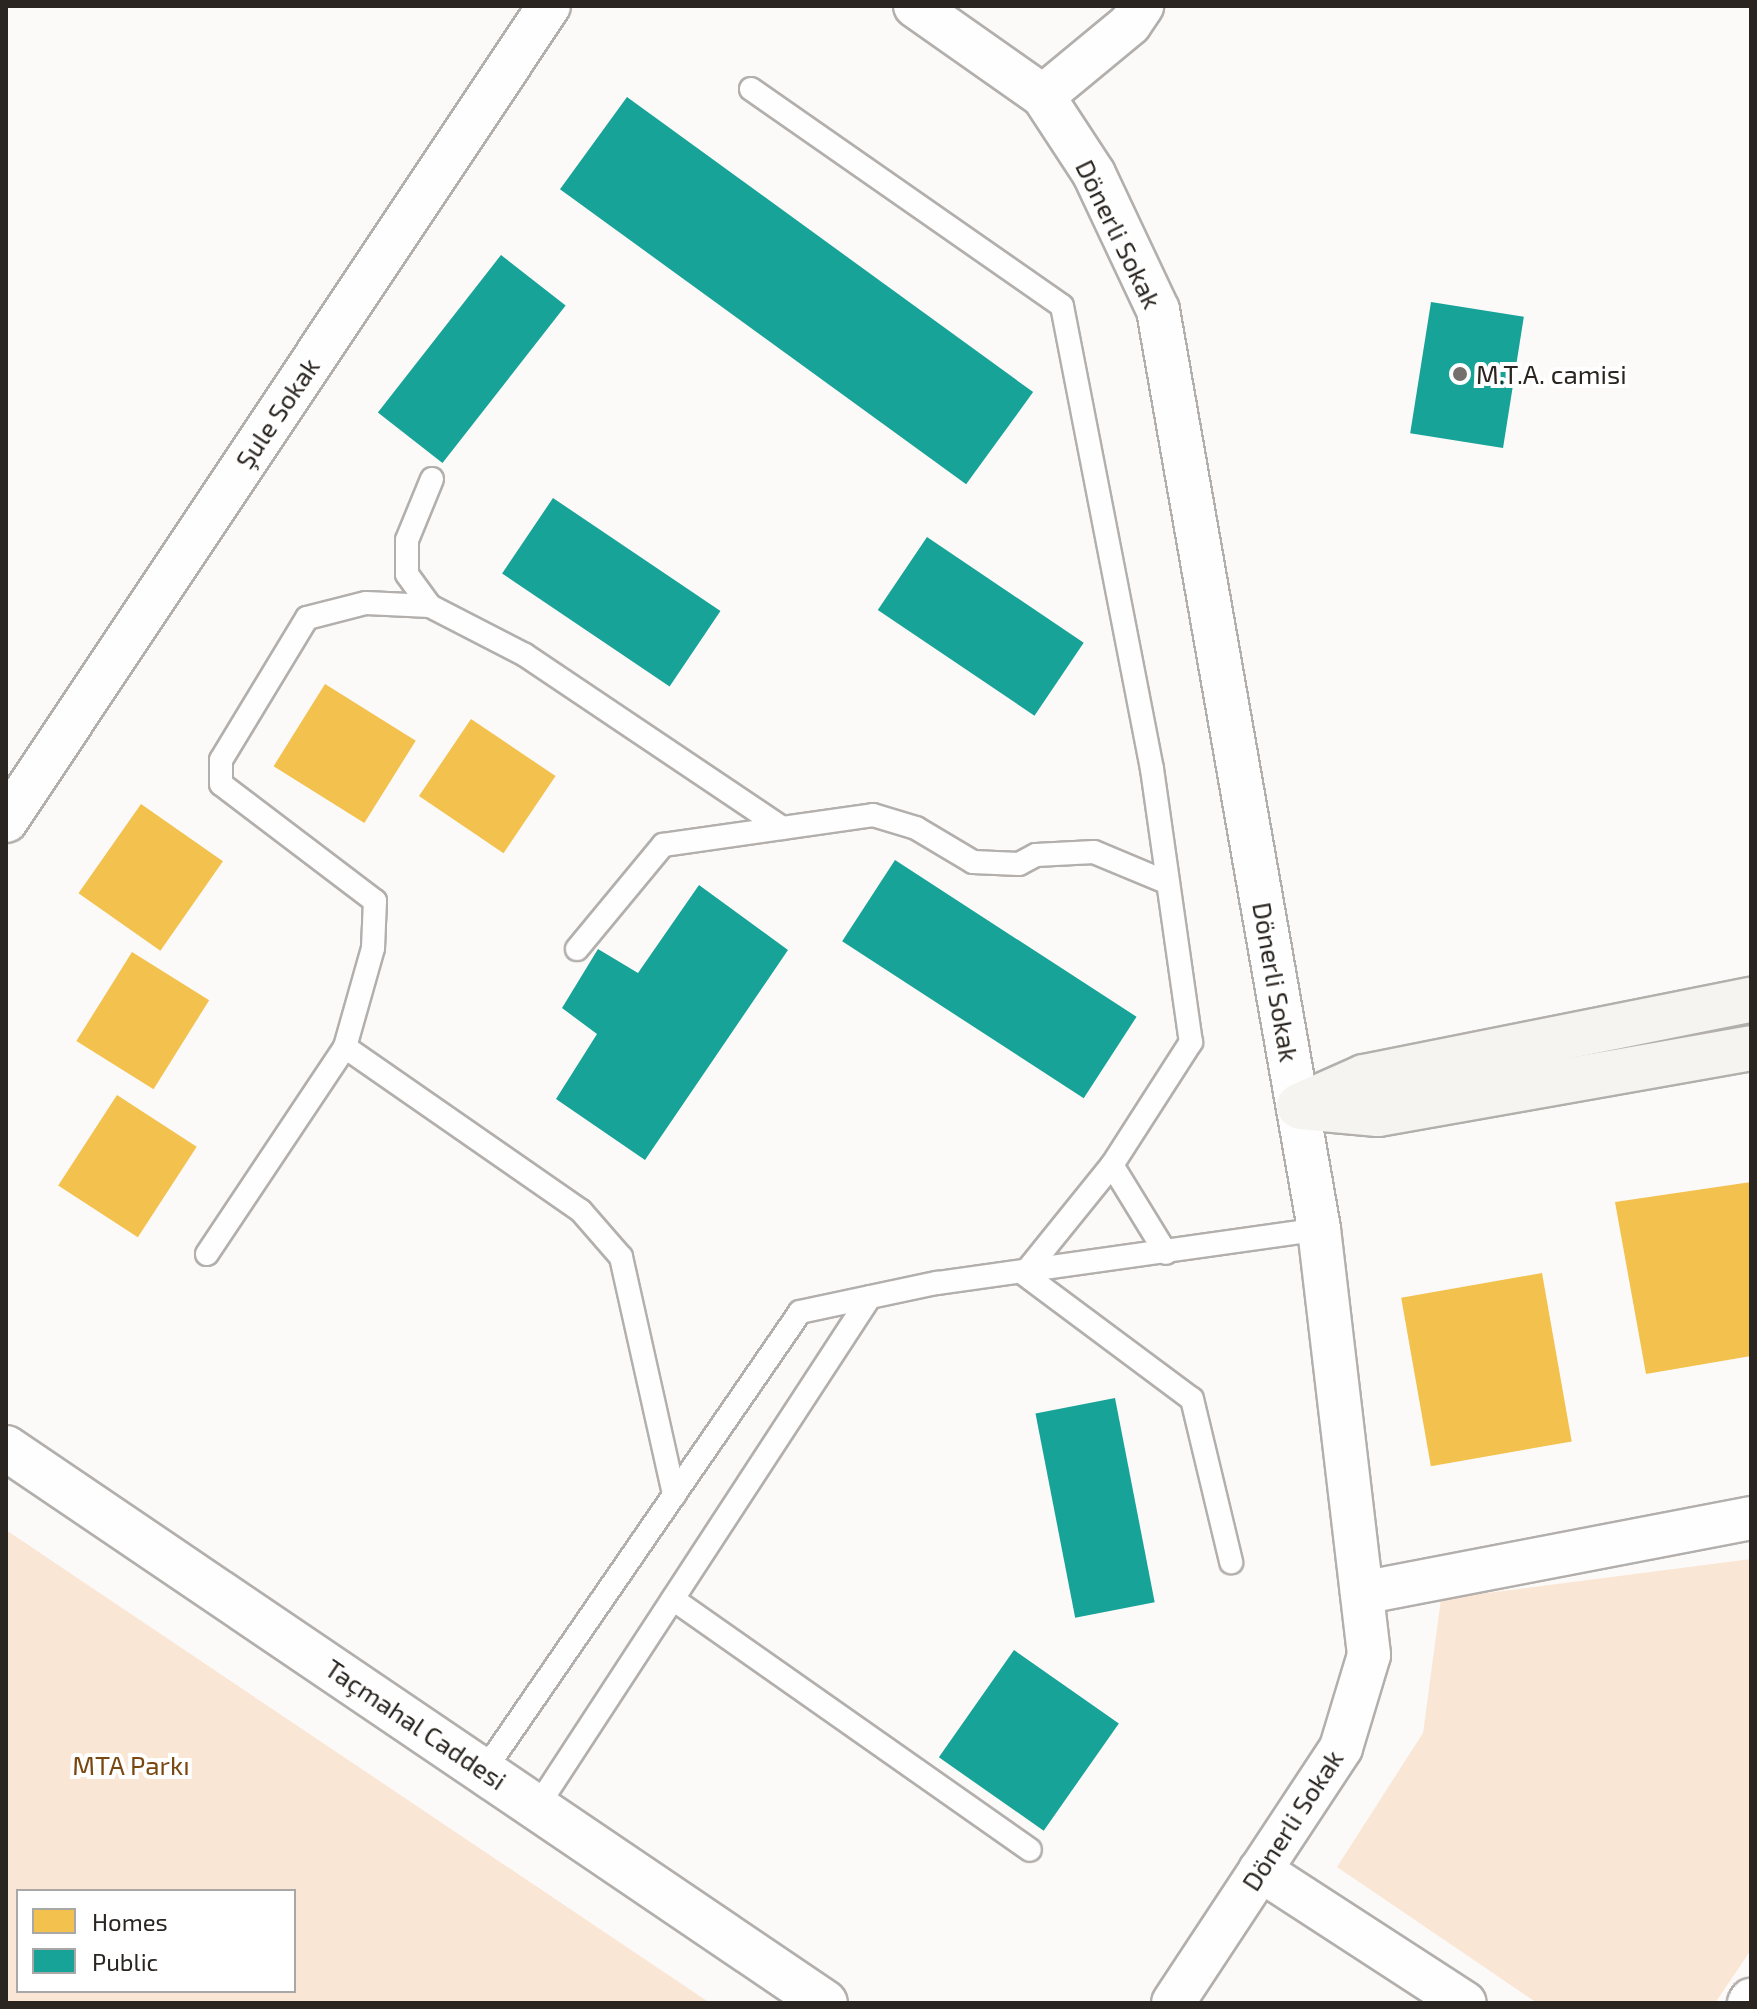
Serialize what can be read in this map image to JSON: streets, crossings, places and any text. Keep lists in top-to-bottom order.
{
  "streets": {
    "street": ["Dönerli Sokak", "Şule Sokak", "Taçmahal Caddesi"]
  },
  "parks": ["MTA Parkı"],
  "places": ["M.T.A. camisi"],
  "legend": ["Homes", "Public"]
}
